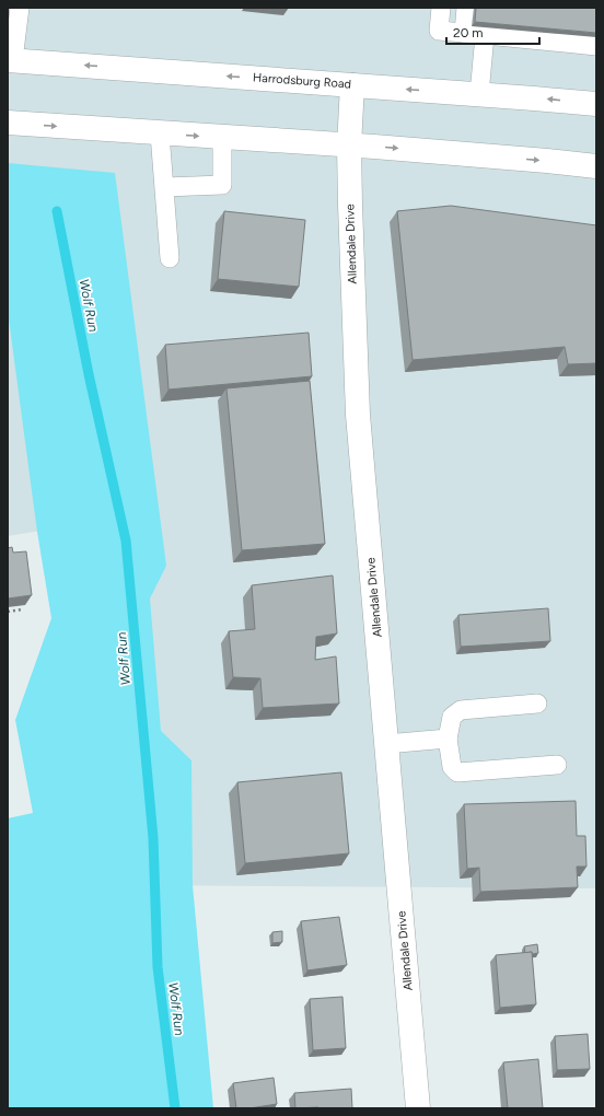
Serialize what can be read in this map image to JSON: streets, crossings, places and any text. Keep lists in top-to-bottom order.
{
  "streets": {
    "main road": ["Harrodsburg Road", "Allendale Drive"]
  },
  "crossings": [
    ["Harrodsburg Road", "Allendale Drive"]
  ],
  "water": ["Wolf Run"],
  "scale_bar": "20 m"
}
